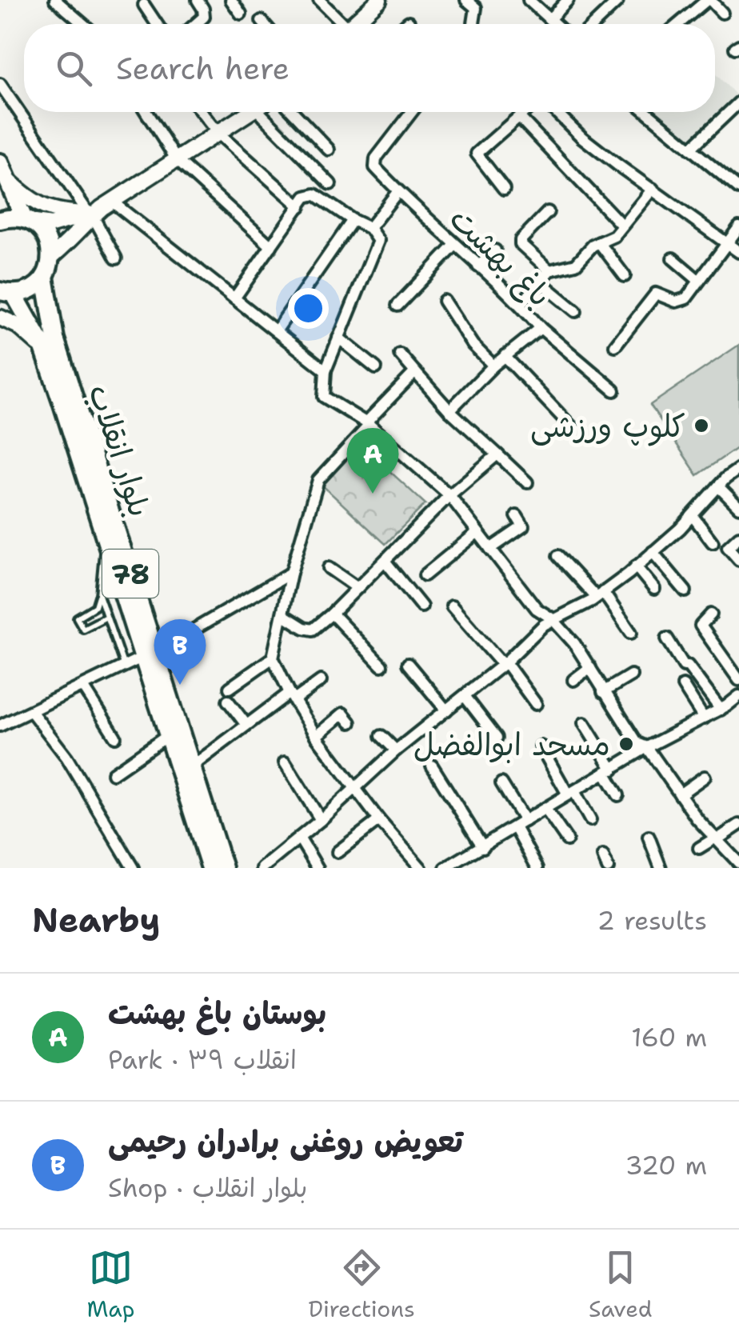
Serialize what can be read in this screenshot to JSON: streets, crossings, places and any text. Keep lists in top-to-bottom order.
{
  "streets": {
    "main road": ["بلوار انقلاب", "78"],
    "street": ["باغ بهشت"]
  },
  "crossings": [
    ["بلوار انقلاب", "78"]
  ],
  "places": ["کلوپ ورزشی", "مسحد ابوالفضل"],
  "page": {
    "search": "Search here",
    "pins": ["A", "B"],
    "heading": ["Nearby", "2 results"],
    "list": [
      {
        "mark": "A",
        "name": "بوستان باغ بهشت",
        "note": "Park · انقلاب ۳۹",
        "value": "160 m"
      },
      {
        "mark": "B",
        "name": "تعویض روغنی برادران رحیمی",
        "note": "Shop · بلوار انقلاب",
        "value": "320 m"
      }
    ],
    "nav": ["Map", "Directions", "Saved"]
  }
}
